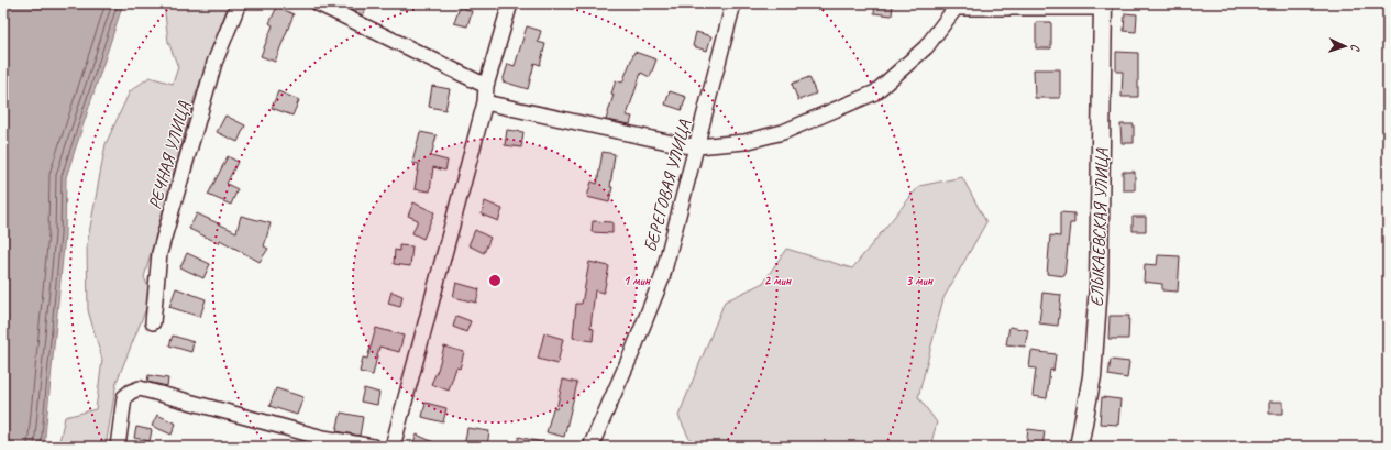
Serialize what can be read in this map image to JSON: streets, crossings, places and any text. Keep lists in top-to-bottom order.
{
  "streets": {
    "street": ["РЕЧНАЯ УЛИЦА", "БЕРЕГОВАЯ УЛИЦА", "ЕЛЫКАЕВСКАЯ УЛИЦА"]
  },
  "north": "right",
  "rings": ["1 мин", "2 мин", "3 мин"]
}
